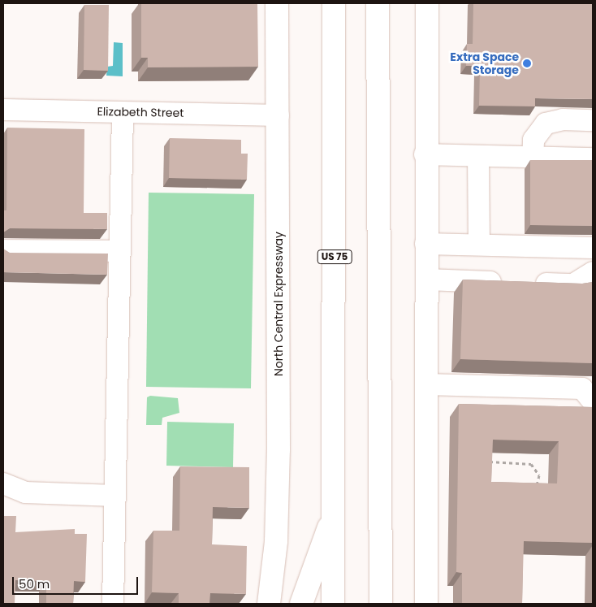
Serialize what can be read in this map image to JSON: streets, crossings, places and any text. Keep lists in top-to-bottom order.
{
  "streets": {
    "main road": ["US 75", "North Central Expressway"],
    "street": ["Elizabeth Street"]
  },
  "crossings": [
    ["Elizabeth Street", "North Central Expressway"]
  ],
  "places": ["Extra Space Storage"],
  "scale_bar": "50 m"
}
